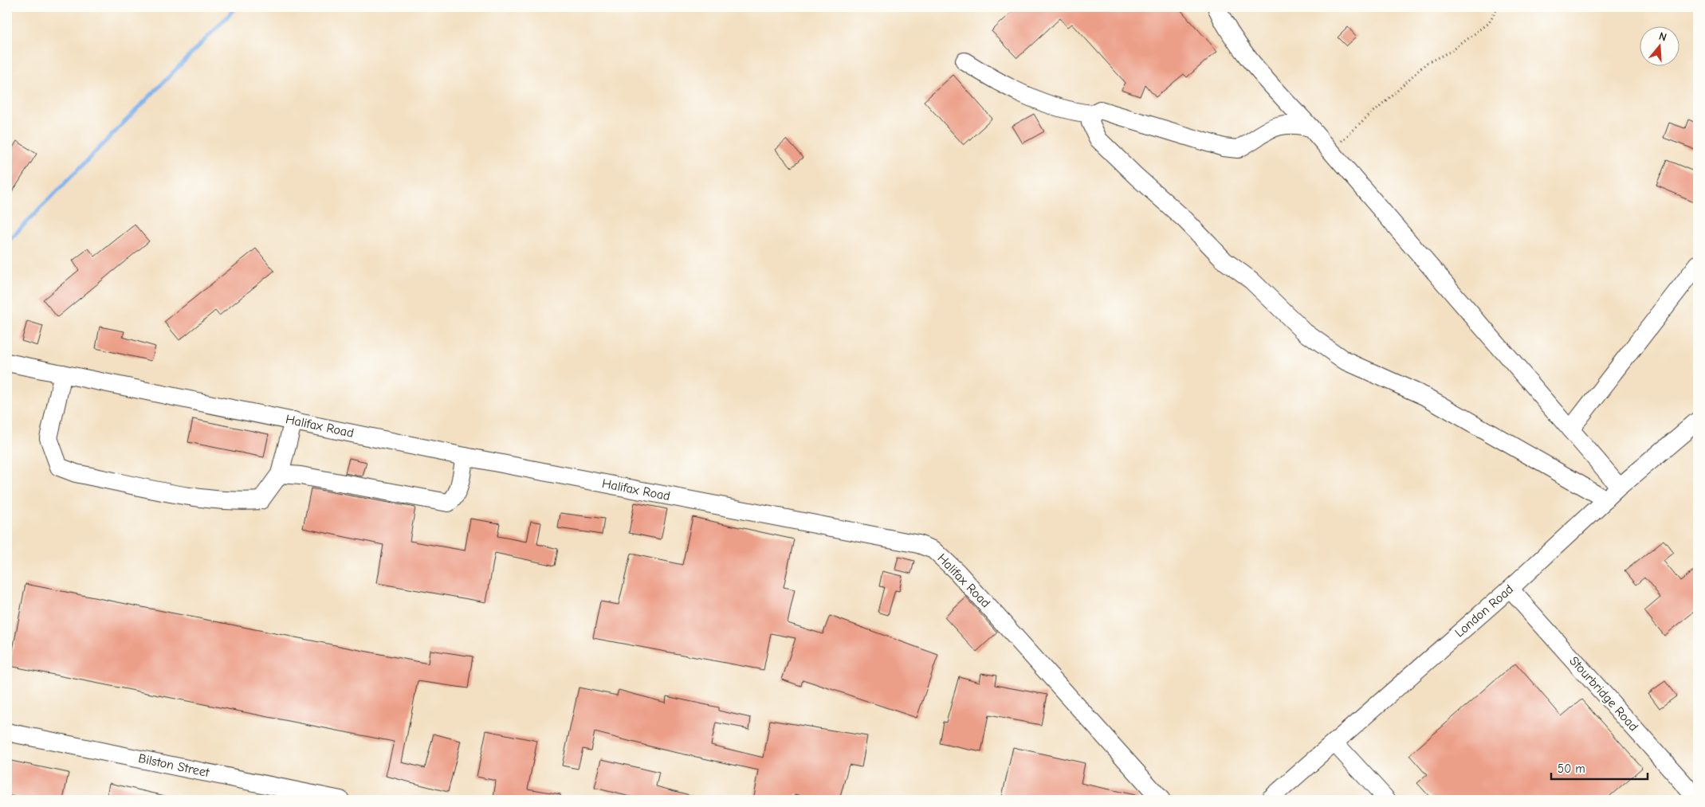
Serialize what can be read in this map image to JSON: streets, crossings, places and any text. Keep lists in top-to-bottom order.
{
  "streets": {
    "street": [
      "Halifax Road",
      "London Road",
      "Stourbridge Road",
      "Bilston Street"
    ]
  },
  "crossings": [
    ["London Road", "Stourbridge Road"]
  ],
  "scale_bar": "50 m",
  "north": "top"
}
